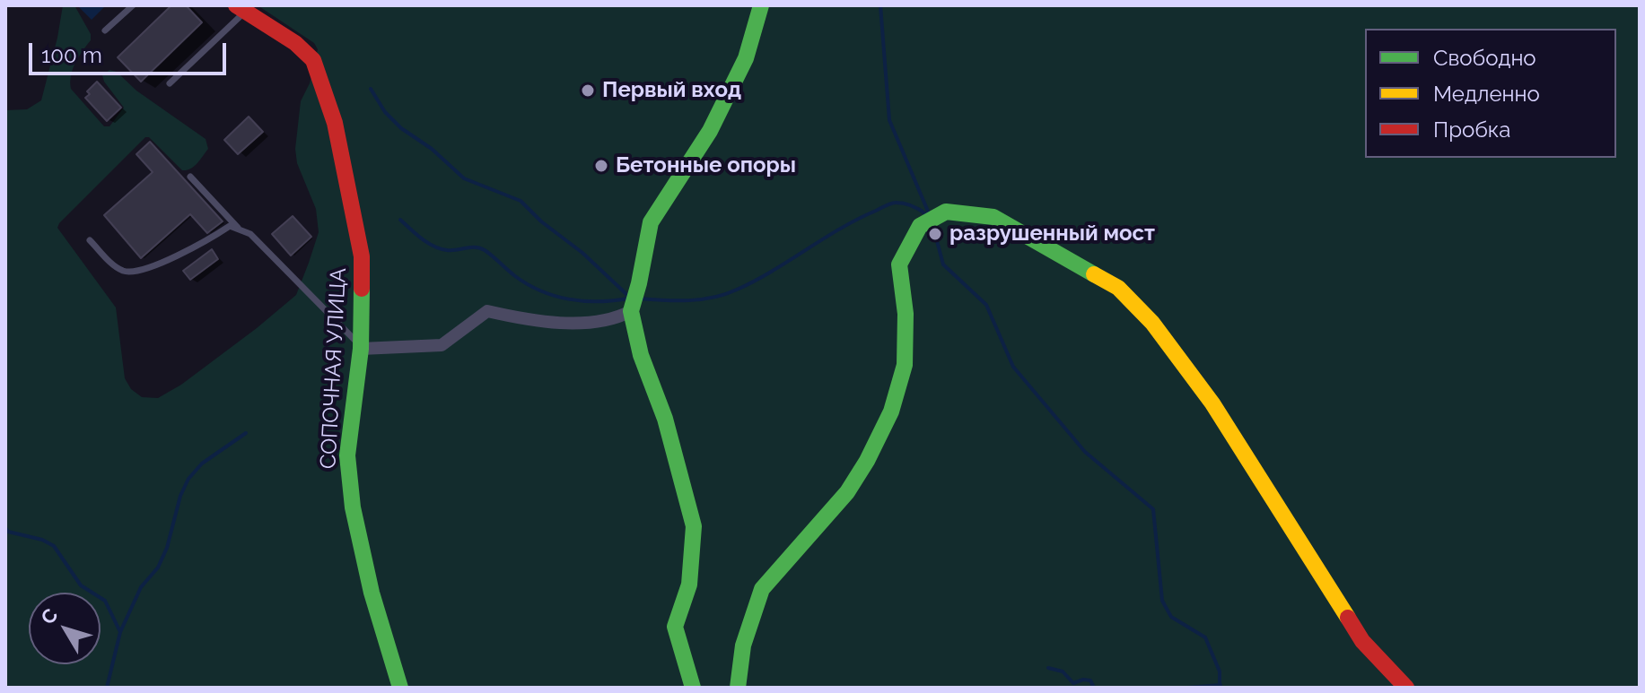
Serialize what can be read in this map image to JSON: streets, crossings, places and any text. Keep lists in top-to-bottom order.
{
  "streets": {
    "street": ["СОПОЧНАЯ УЛИЦА"]
  },
  "places": ["Первый вход", "Бетонные опоры", "разрушенный мост"],
  "legend": ["Свободно", "Медленно", "Пробка"],
  "scale_bar": "100 m",
  "north": "top left"
}
